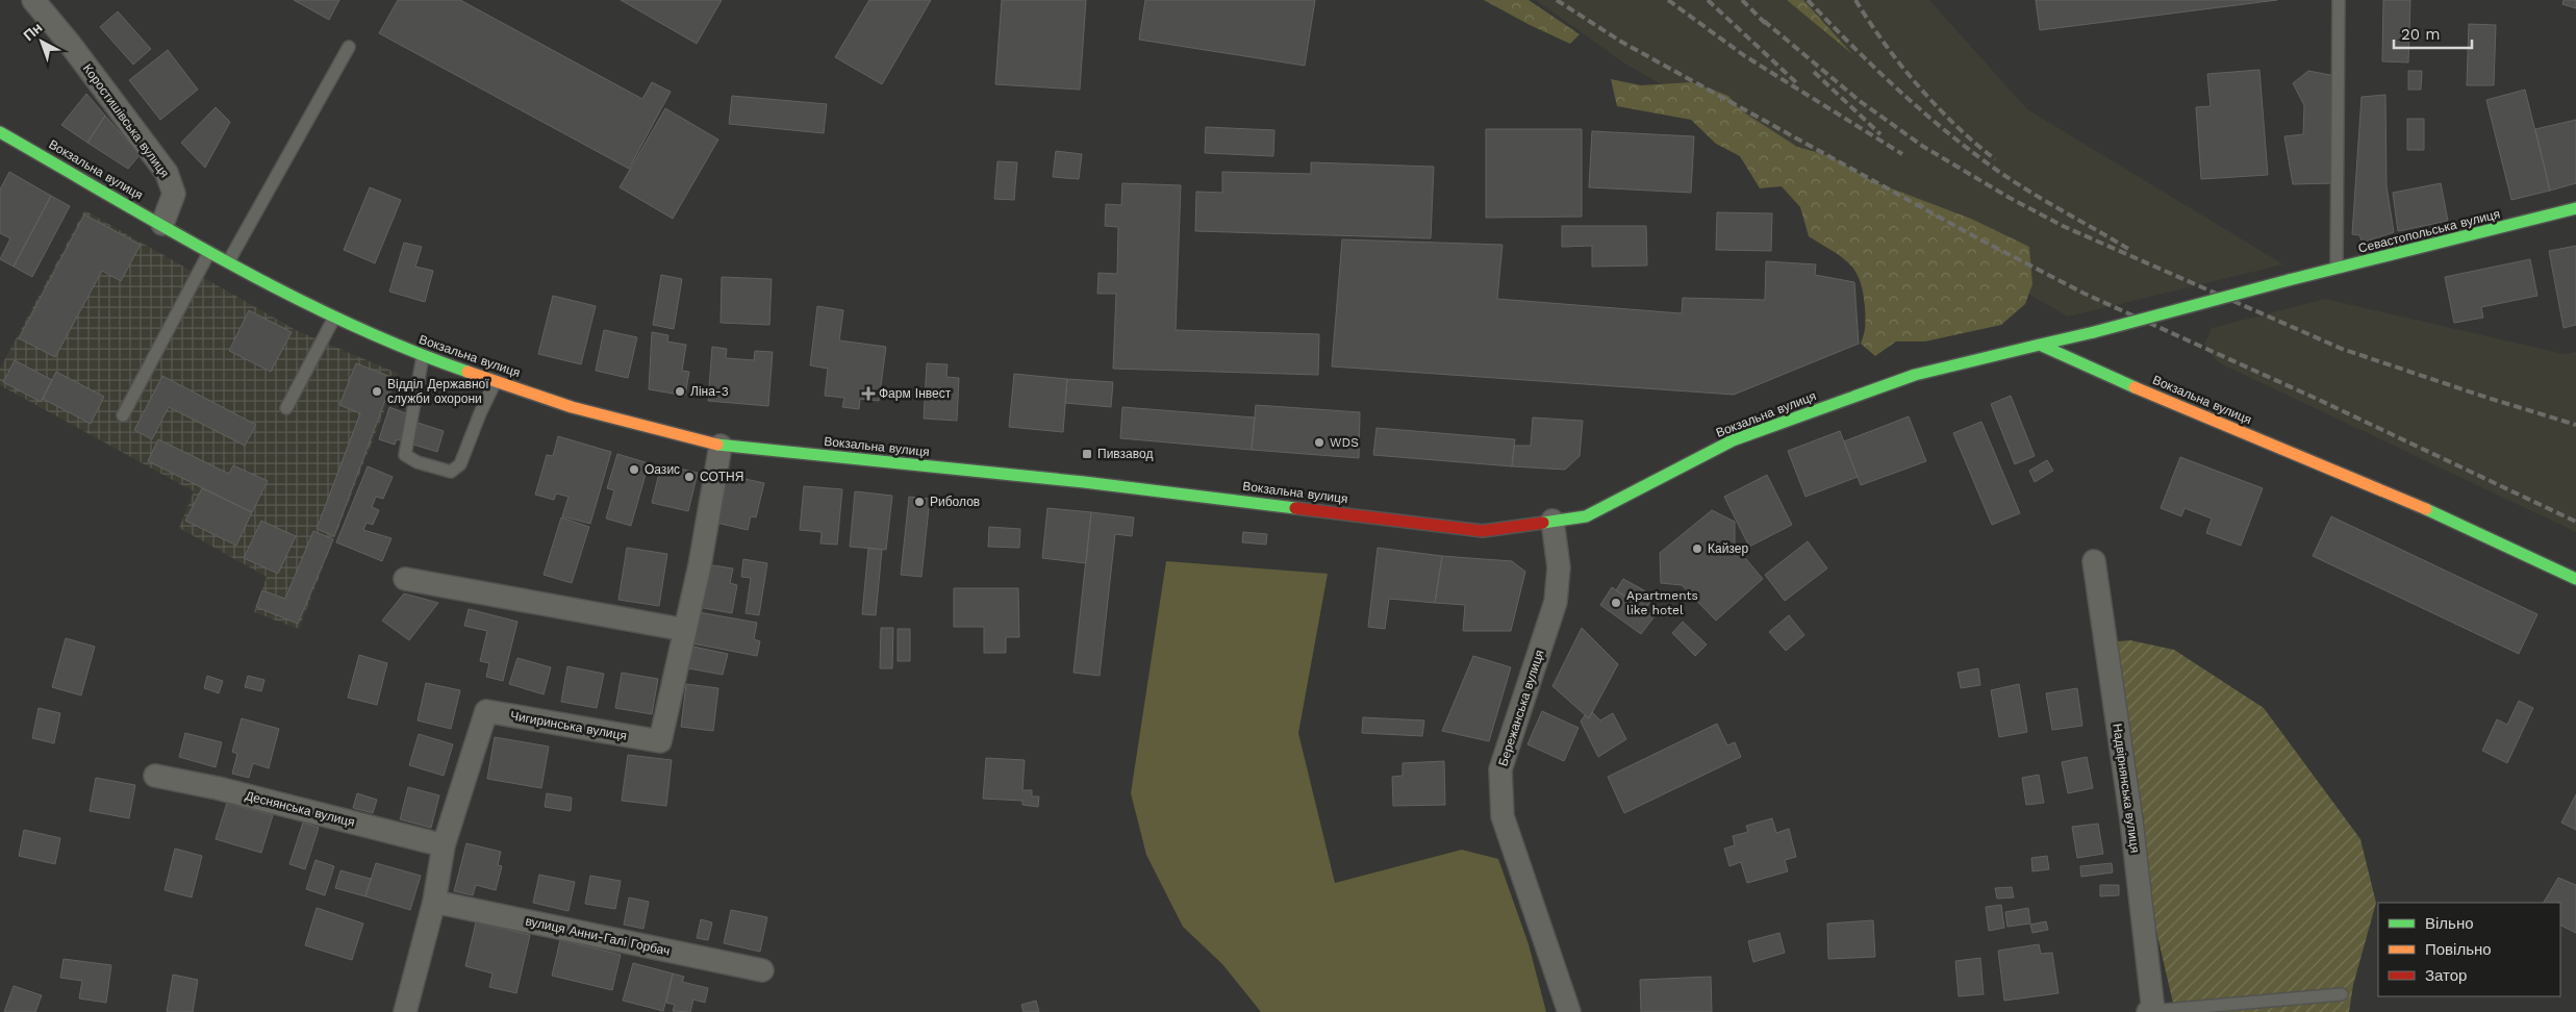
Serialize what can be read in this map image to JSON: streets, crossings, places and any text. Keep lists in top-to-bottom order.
{
  "streets": {
    "main road": ["Вокзальна вулиця", "Севастопольська вулиця"],
    "street": [
      "Коростишівська вулиця",
      "Бережанська вулиця",
      "Чигиринська вулиця",
      "Надвірнянська вулиця",
      "Деснянська вулиця",
      "вулиця Анни-Галі Горбач"
    ]
  },
  "crossings": [
    ["Коростишівська вулиця", "Вокзальна вулиця"],
    ["Вокзальна вулиця", "Севастопольська вулиця"],
    ["Вокзальна вулиця", "Бережанська вулиця"],
    ["Вокзальна вулиця", "Чигиринська вулиця"],
    ["Чигиринська вулиця", "Деснянська вулиця"],
    ["Чигиринська вулиця", "вулиця Анни-Галі Горбач"]
  ],
  "places": {
    "other": [
      "Відділ Державної служби охорони",
      "Ліна-3",
      "WDS",
      "Оазис",
      "СОТНЯ",
      "Риболов",
      "Кайзер",
      "Apartments like hotel"
    ],
    "health": ["Фарм Інвест"],
    "transit": ["Пивзавод"]
  },
  "legend": ["Вільно", "Повільно", "Затор"],
  "scale_bar": "20 m",
  "north": "top left"
}
